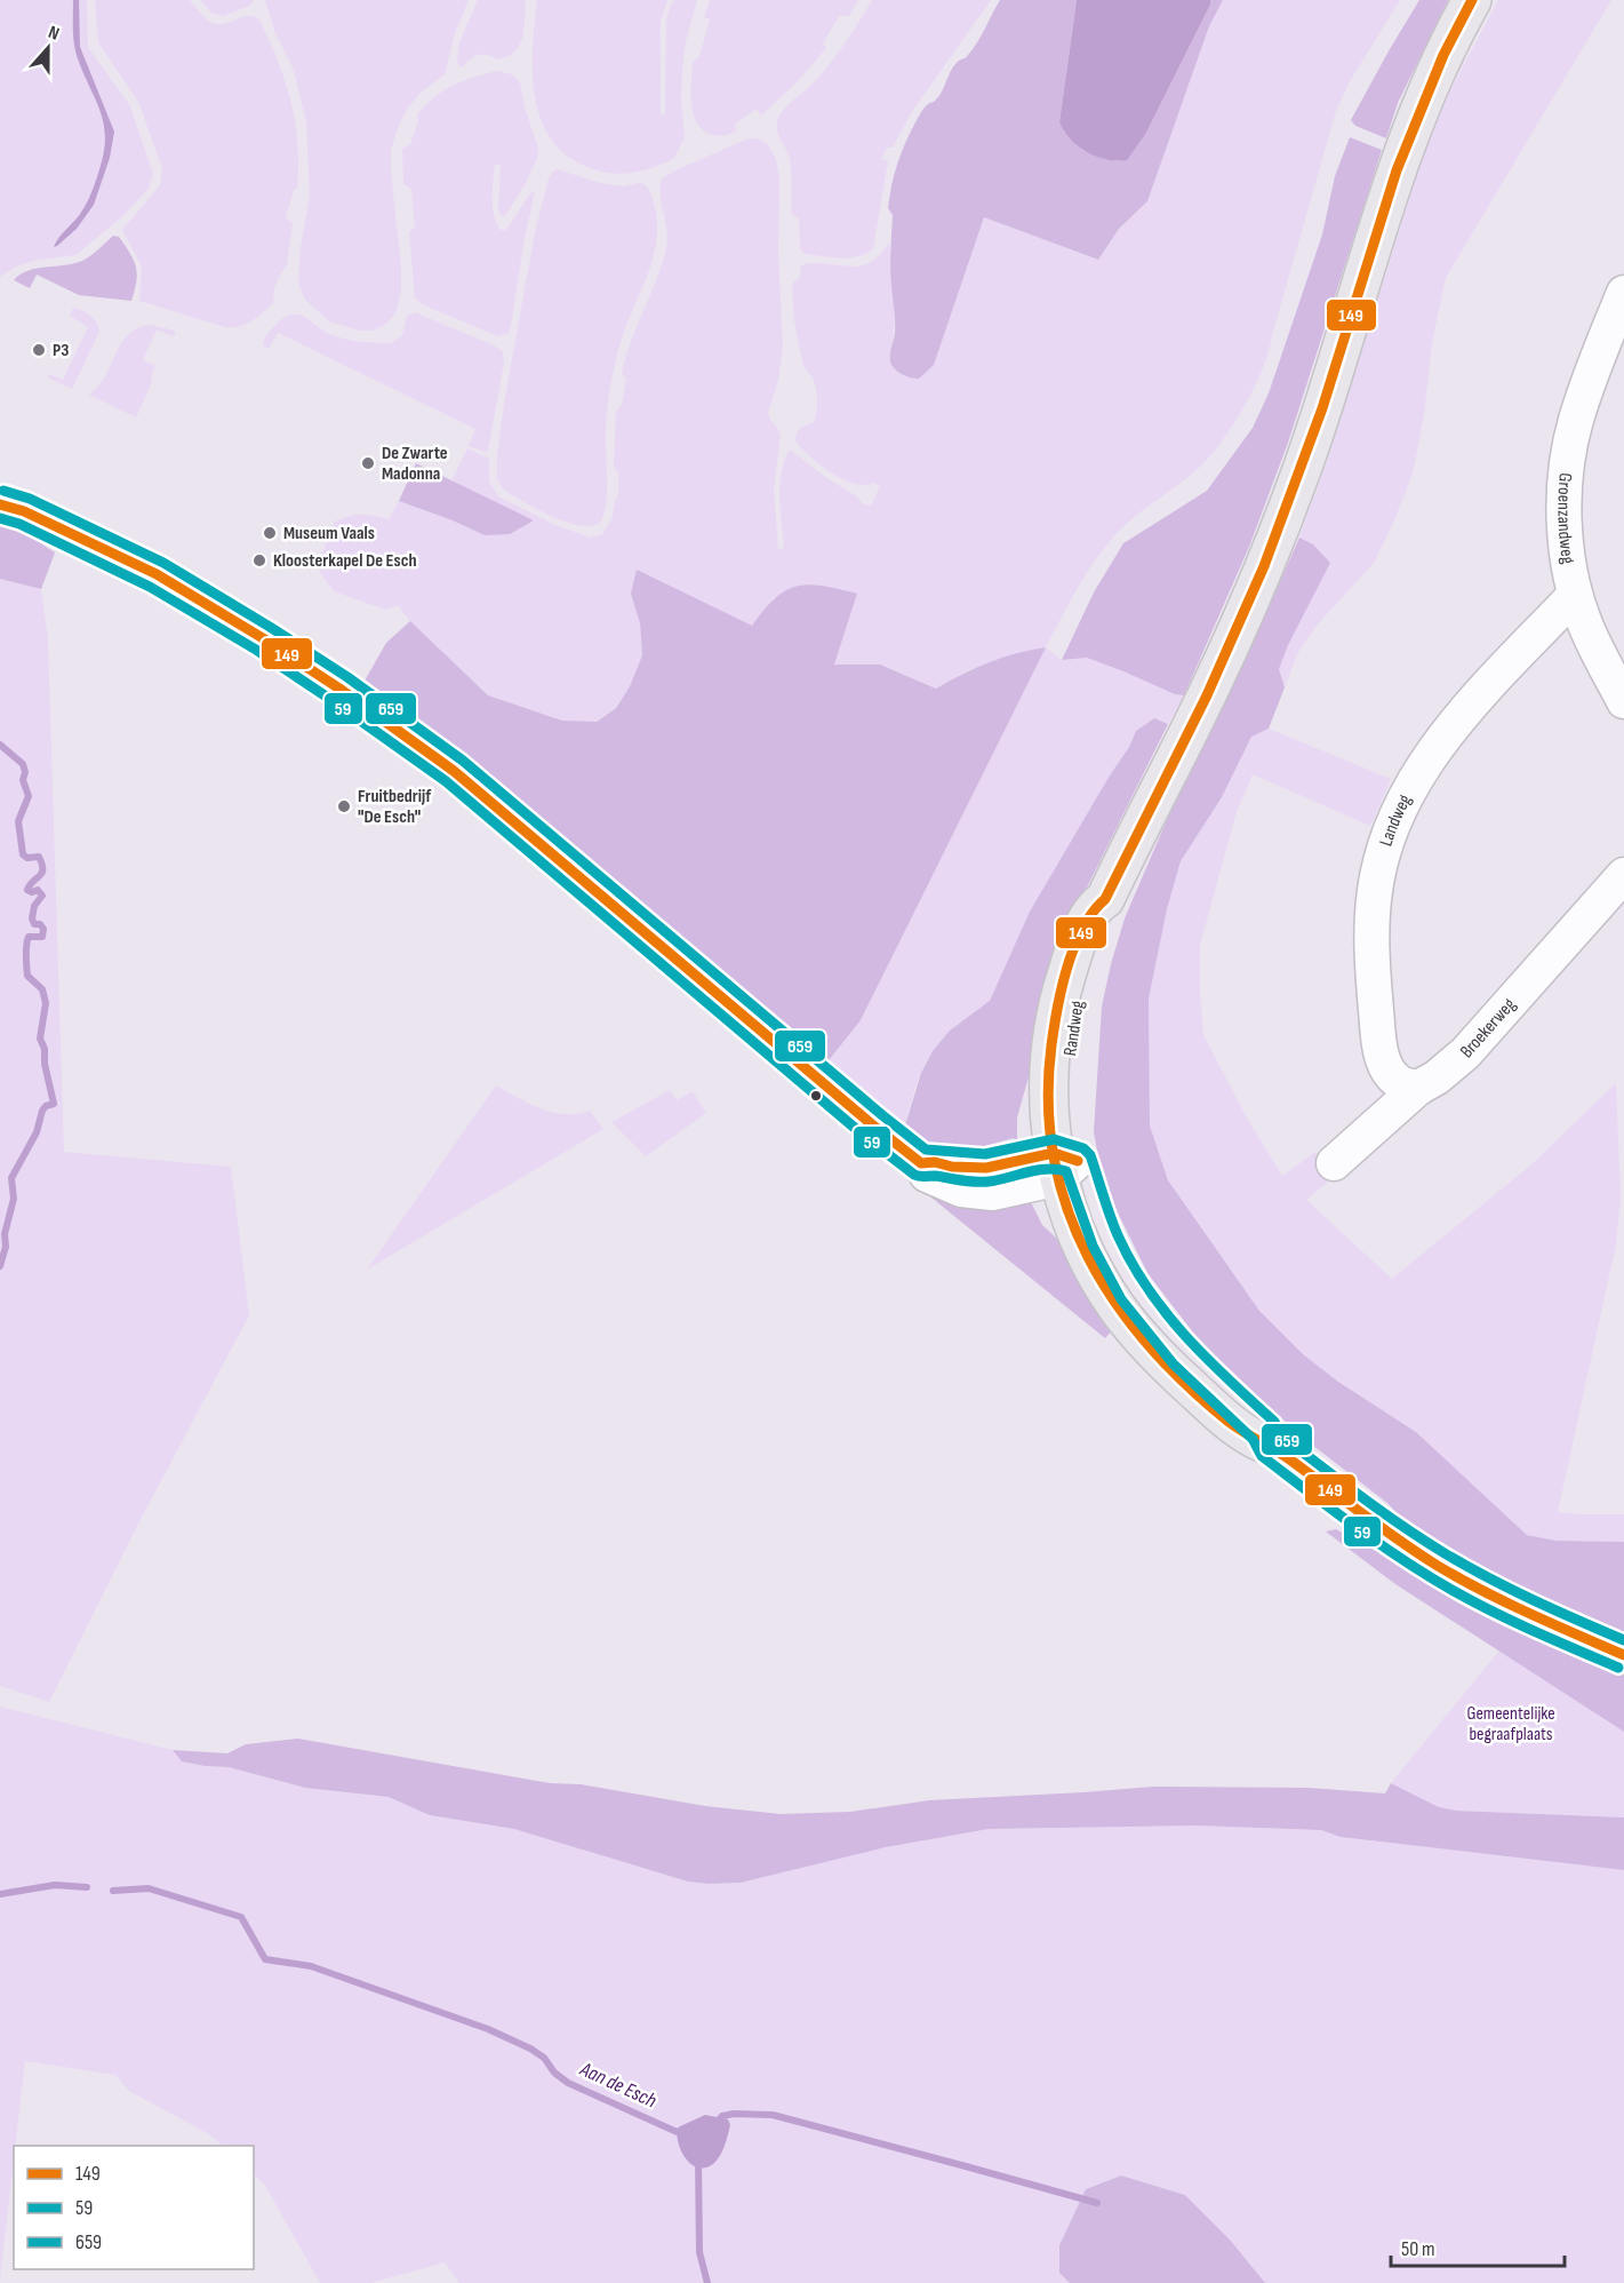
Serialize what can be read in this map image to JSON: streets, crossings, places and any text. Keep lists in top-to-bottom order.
{
  "streets": {
    "main road": ["Randweg"],
    "street": ["Groenzandweg", "Landweg", "Broekerweg"]
  },
  "crossings": [
    ["Groenzandweg", "Landweg"],
    ["Landweg", "Broekerweg"]
  ],
  "water": ["Aan de Esch"],
  "parks": ["Gemeentelijke begraafplaats"],
  "places": [
    "P3",
    "De Zwarte Madonna",
    "Museum Vaals",
    "Kloosterkapel De Esch",
    "Fruitbedrijf \"De Esch\""
  ],
  "lines": ["transit line 149", "transit line 659", "transit line 59"],
  "legend": ["149", "59", "659"],
  "scale_bar": "50 m",
  "north": "top"
}
